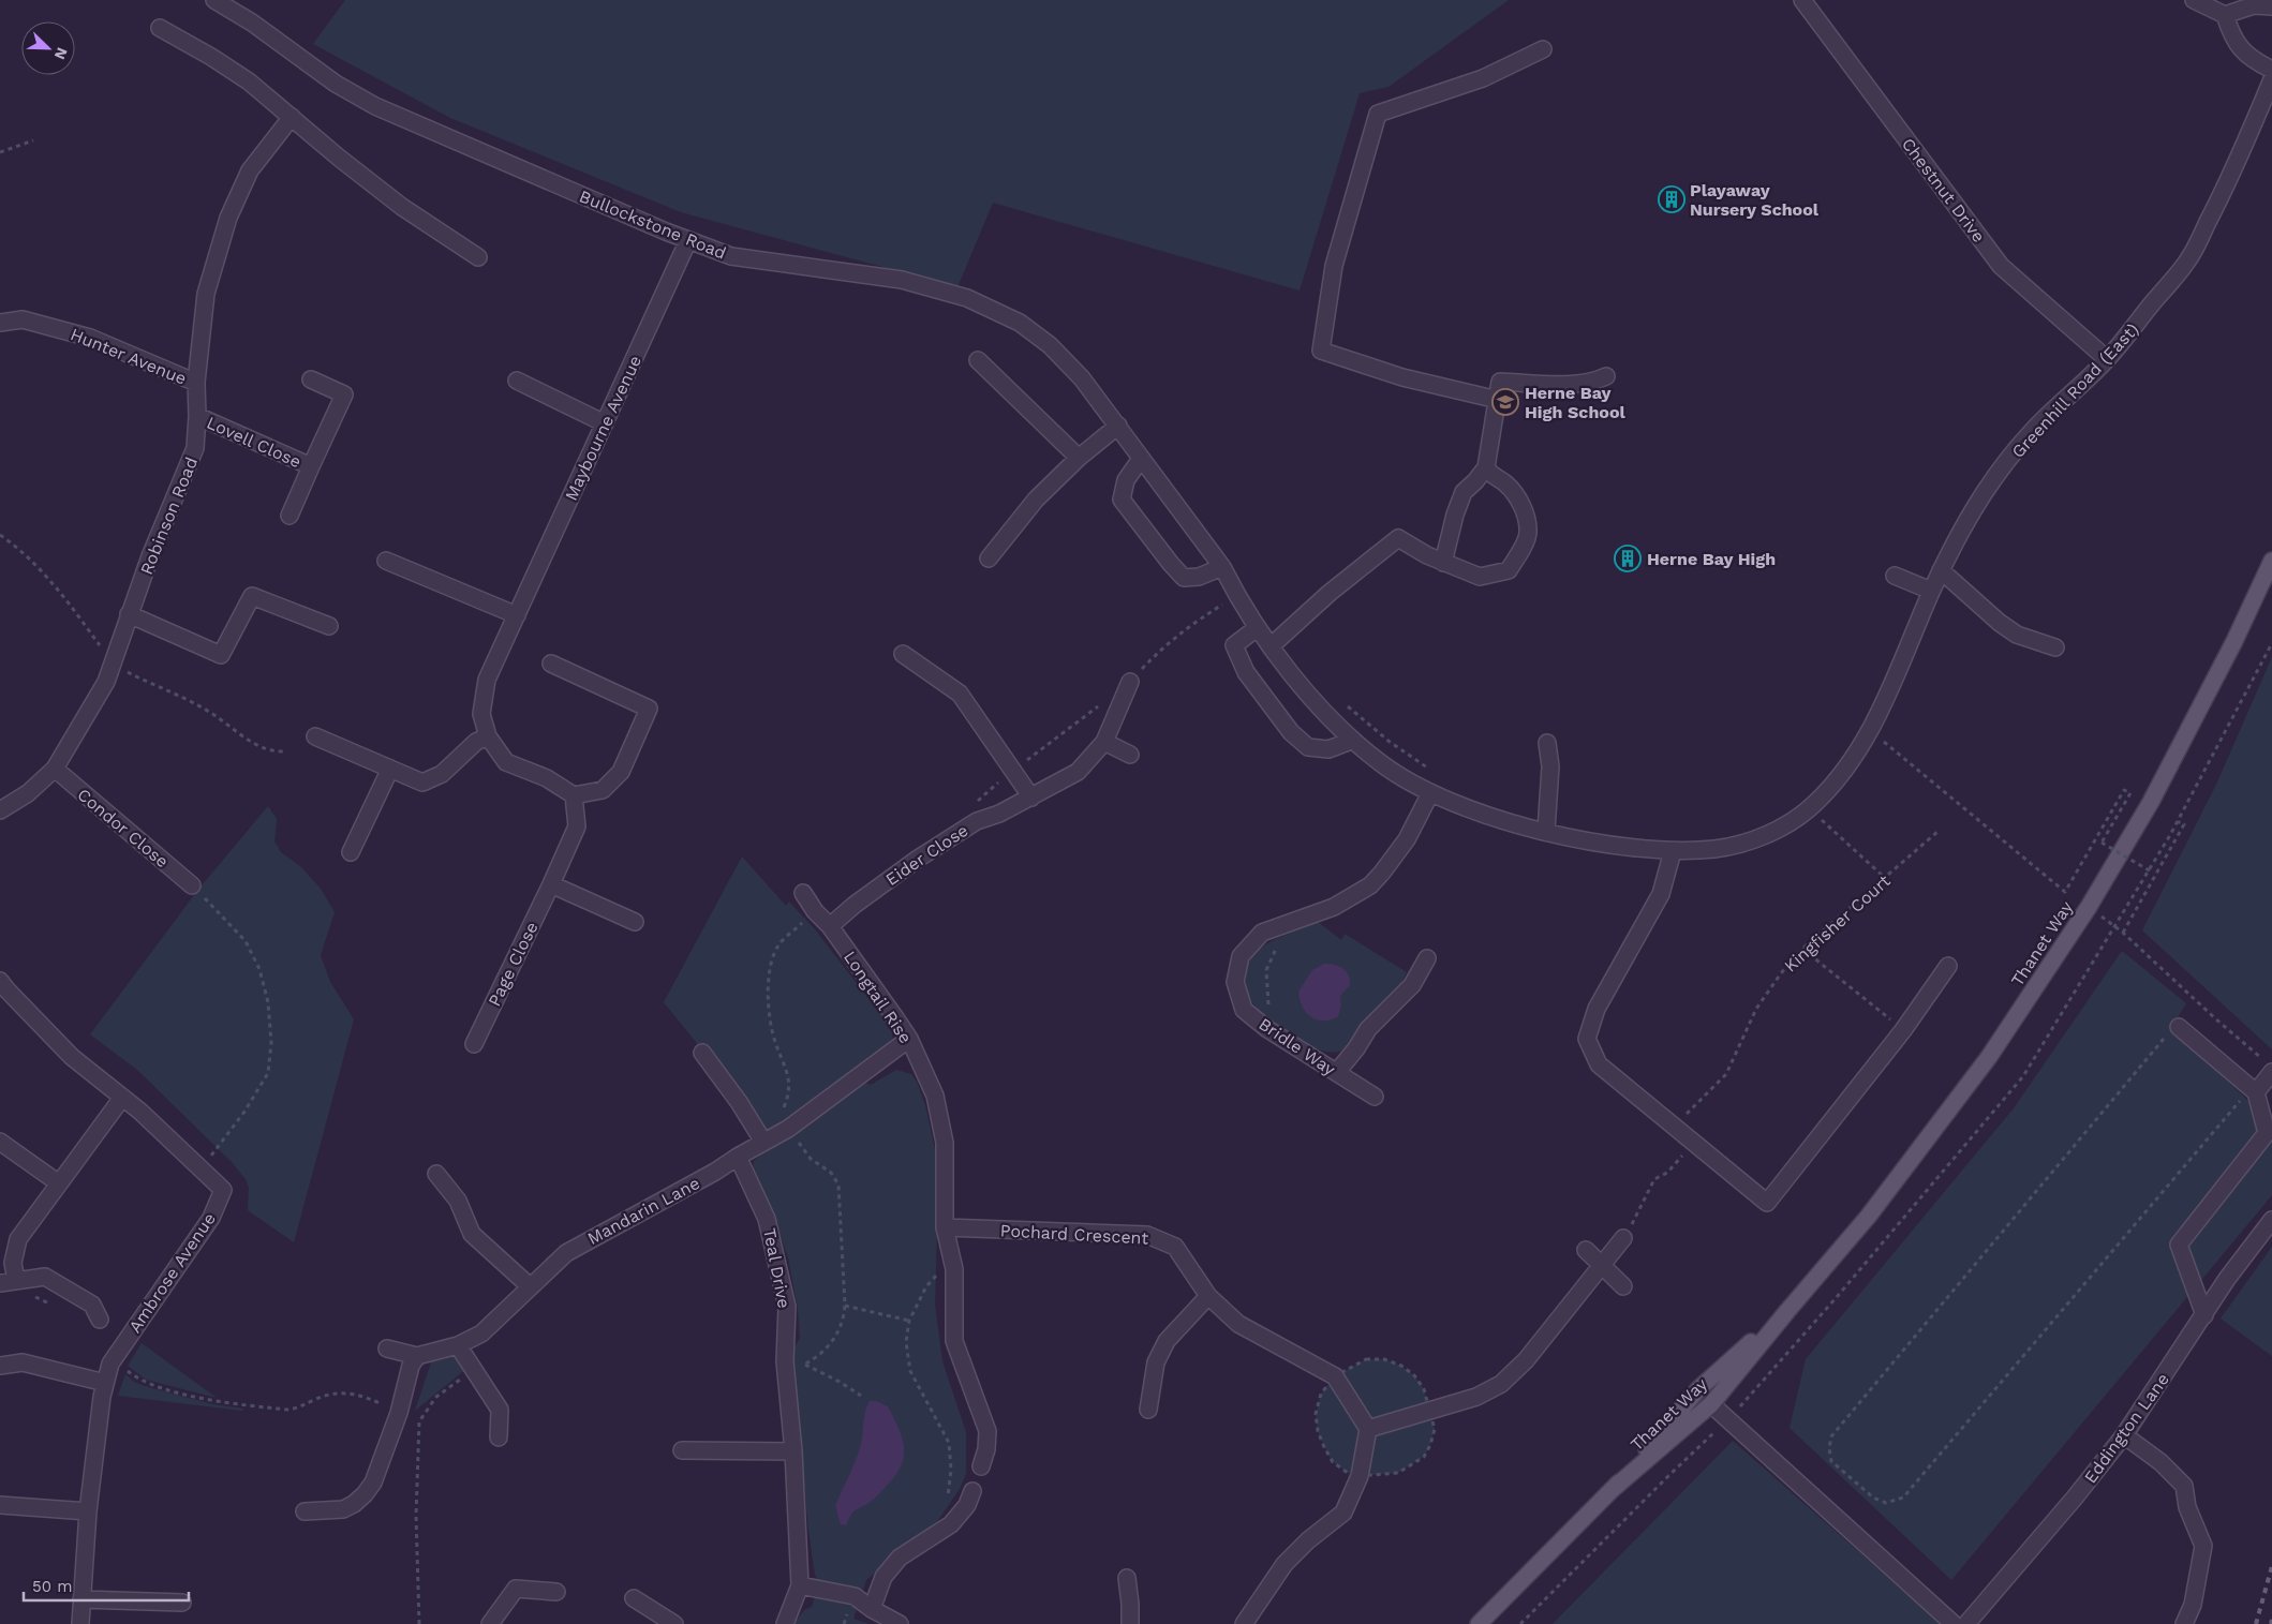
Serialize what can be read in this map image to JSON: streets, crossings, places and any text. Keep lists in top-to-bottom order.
{
  "streets": {
    "main road": ["Thanet Way"],
    "street": [
      "Chestnut Drive",
      "Bullockstone Road",
      "Hunter Avenue",
      "Greenhill Road (East)",
      "Maybourne Avenue",
      "Lovell Close",
      "Robinson Road",
      "Condor Close",
      "Eider Close",
      "Page Close",
      "Longtail Rise",
      "Bridle Way",
      "Mandarin Lane",
      "Pochard Crescent",
      "Teal Drive",
      "Ambrose Avenue",
      "Eddington Lane"
    ],
    "path": ["Kingfisher Court"]
  },
  "crossings": [
    ["Chestnut Drive", "Greenhill Road (East)"],
    ["Bullockstone Road", "Greenhill Road (East)"],
    ["Bullockstone Road", "Maybourne Avenue"],
    ["Bullockstone Road", "Bridle Way"],
    ["Hunter Avenue", "Robinson Road"],
    ["Lovell Close", "Robinson Road"],
    ["Robinson Road", "Condor Close"],
    ["Eider Close", "Longtail Rise"],
    ["Longtail Rise", "Mandarin Lane"],
    ["Longtail Rise", "Pochard Crescent"],
    ["Mandarin Lane", "Teal Drive"]
  ],
  "places": {
    "building": ["Playaway Nursery School", "Herne Bay High"],
    "school or university": ["Herne Bay High School"]
  },
  "scale_bar": "50 m",
  "north": "bottom right"
}
